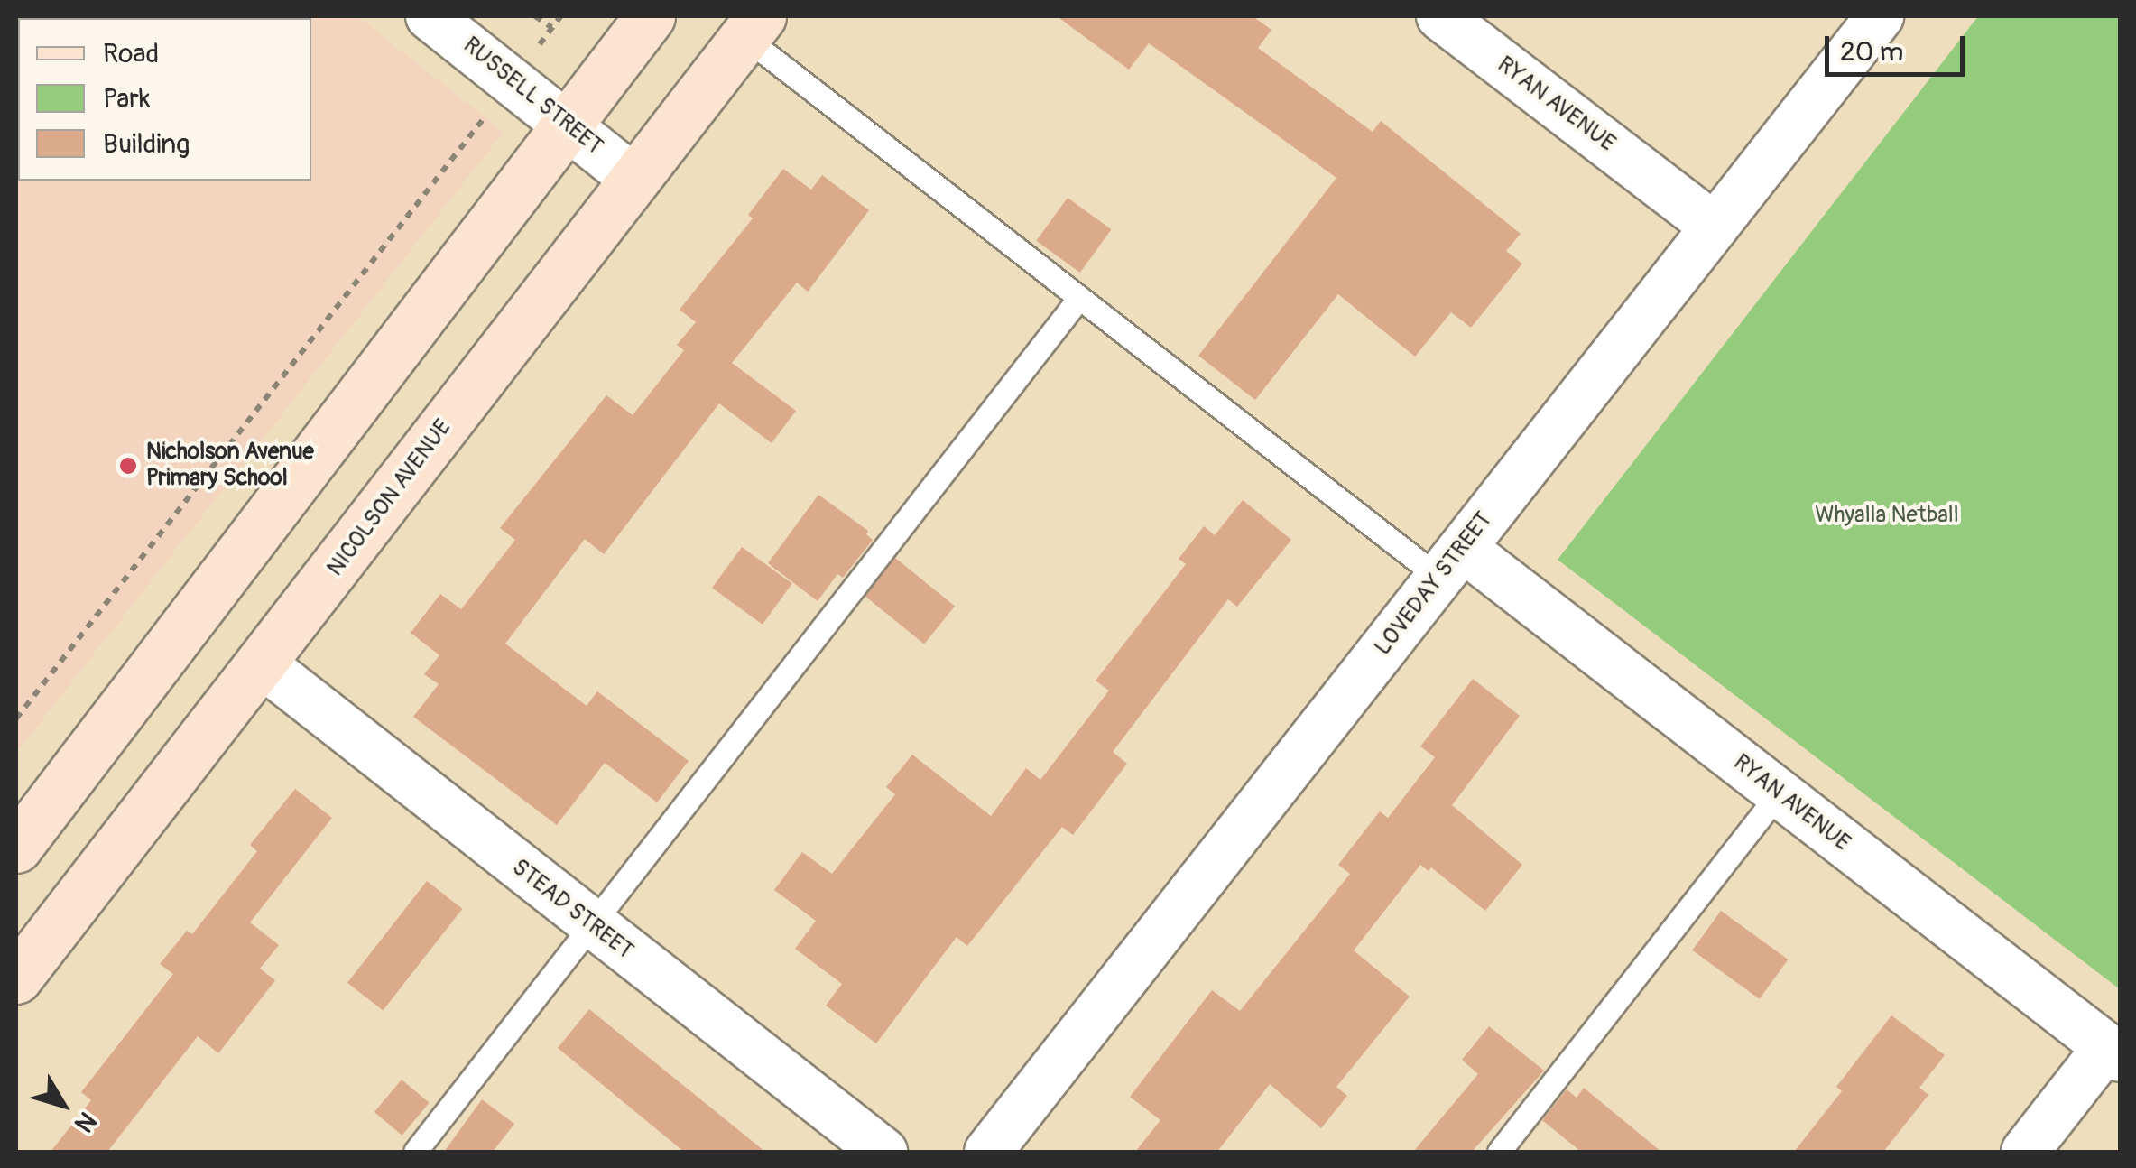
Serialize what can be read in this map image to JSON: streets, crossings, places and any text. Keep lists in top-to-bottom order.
{
  "streets": {
    "main road": ["NICOLSON AVENUE"],
    "street": [
      "RUSSELL STREET",
      "RYAN AVENUE",
      "LOVEDAY STREET",
      "STEAD STREET"
    ]
  },
  "crossings": [
    ["RUSSELL STREET", "NICOLSON AVENUE"],
    ["RYAN AVENUE", "LOVEDAY STREET"],
    ["NICOLSON AVENUE", "STEAD STREET"]
  ],
  "parks": ["Whyalla Netball"],
  "places": ["Nicholson Avenue Primary School"],
  "legend": ["Road", "Park", "Building"],
  "scale_bar": "20 m",
  "north": "bottom right"
}
